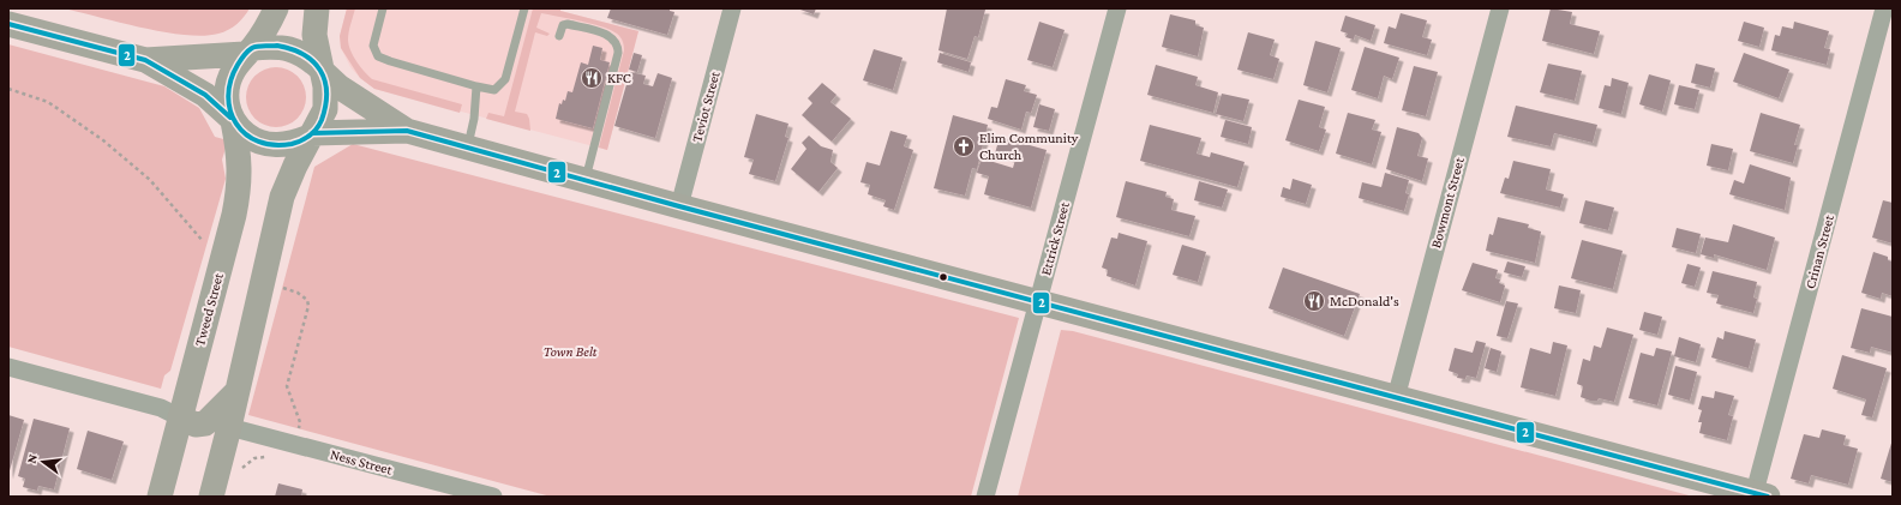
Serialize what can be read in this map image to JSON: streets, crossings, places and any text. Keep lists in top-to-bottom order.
{
  "streets": {
    "main road": ["Tweed Street"],
    "street": [
      "Teviot Street",
      "Bowmont Street",
      "Ettrick Street",
      "Crinan Street",
      "Ness Street"
    ]
  },
  "parks": ["Town Belt"],
  "places": {
    "restaurant": ["KFC", "McDonald's"],
    "church": ["Elim Community Church"]
  },
  "lines": ["transit line 2"],
  "north": "left"
}
